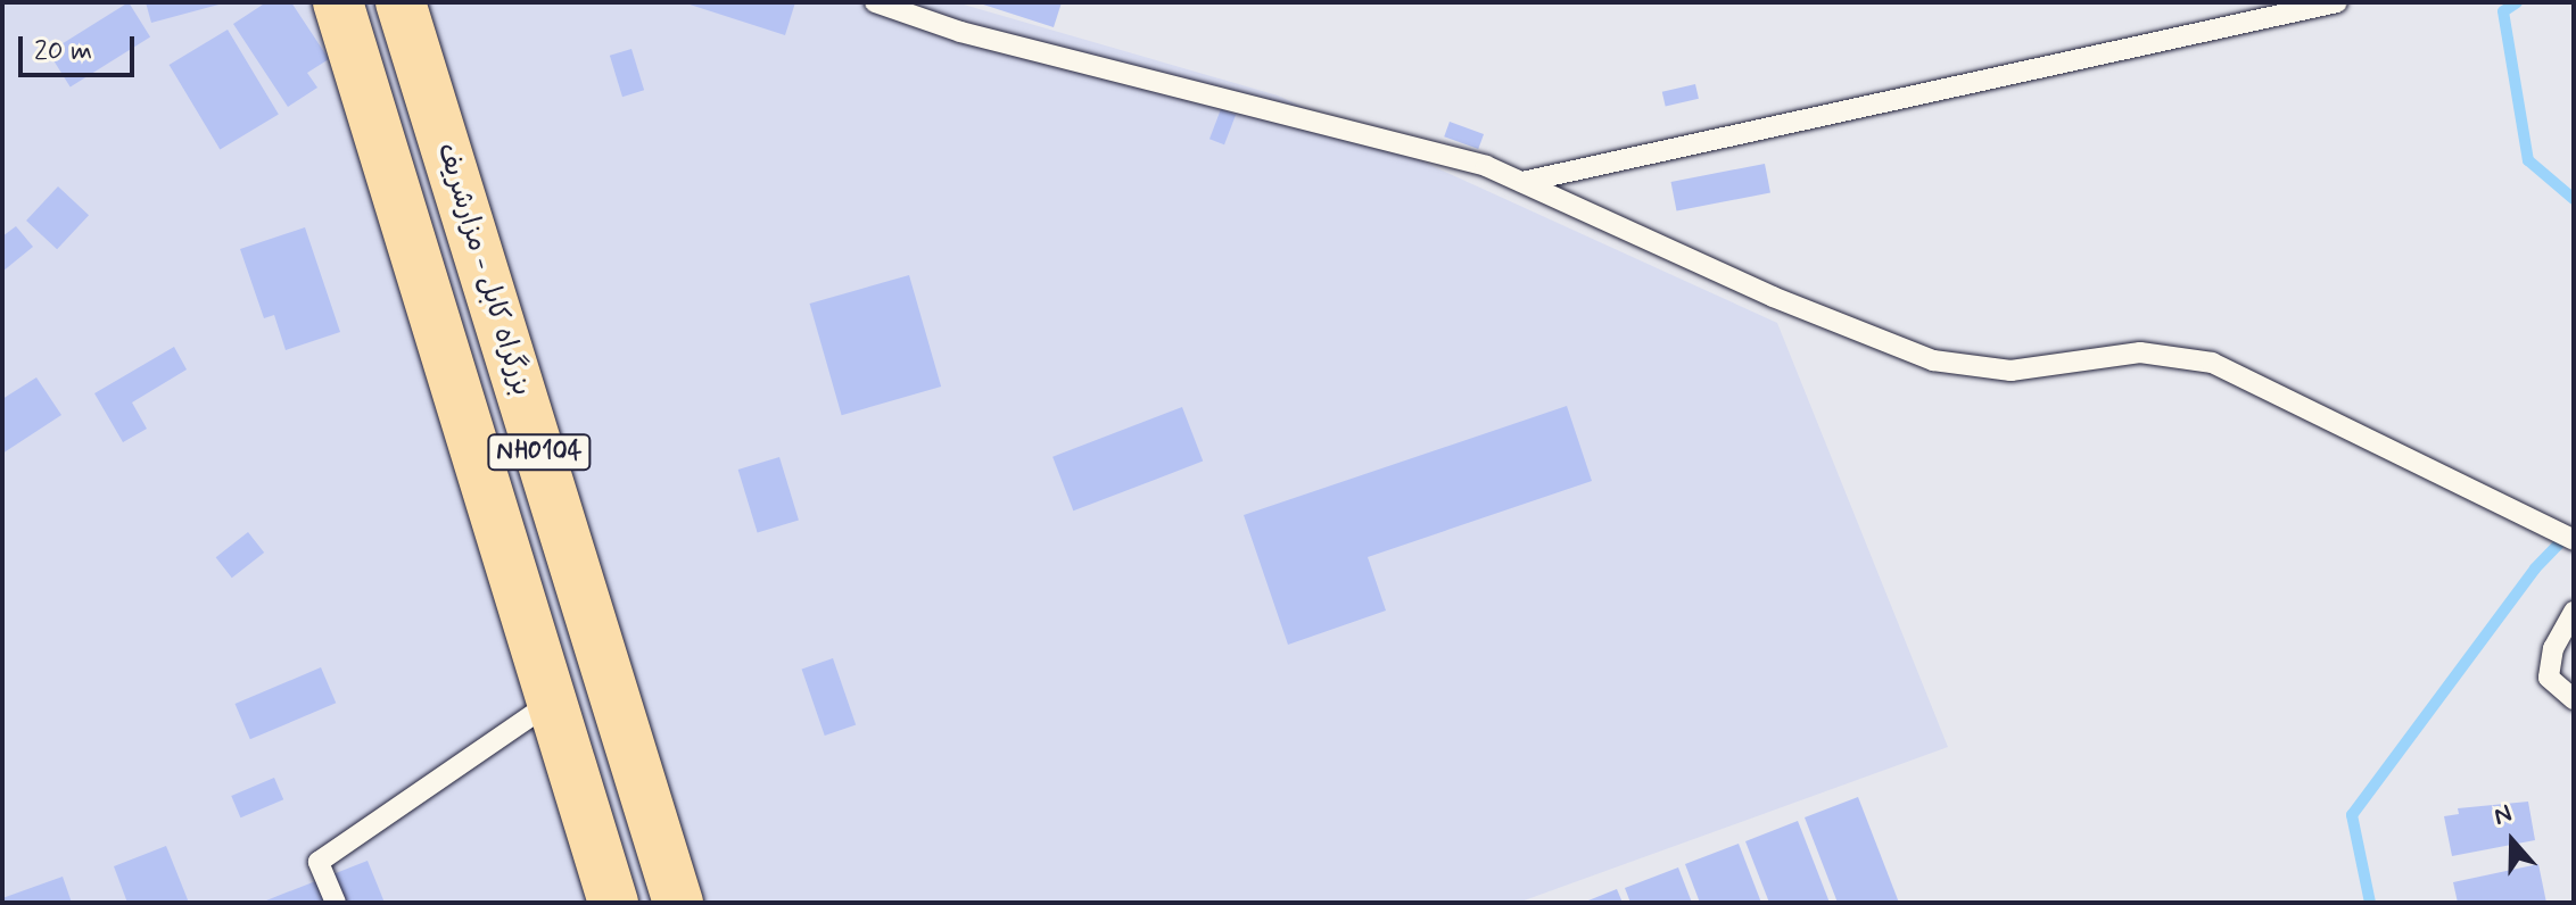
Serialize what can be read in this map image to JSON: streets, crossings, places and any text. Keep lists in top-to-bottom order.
{
  "streets": {
    "highway": ["بزرگراه کابل - مزارشریف", "NH0104"]
  },
  "scale_bar": "20 m",
  "north": "top"
}
